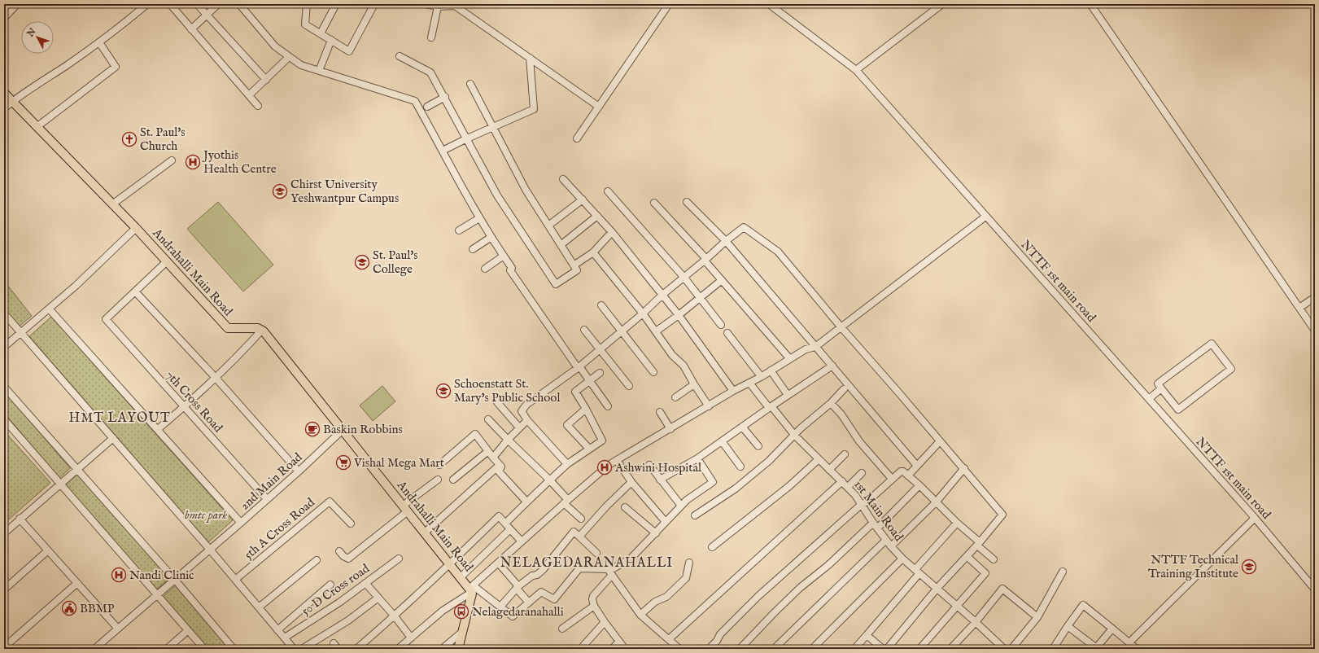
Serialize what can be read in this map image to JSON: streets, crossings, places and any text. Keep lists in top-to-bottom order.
{
  "streets": {
    "main road": ["Andrahalli Main Road"],
    "street": [
      "NTTF 1st main road",
      "7th Cross Road",
      "2nd Main Road",
      "1st Main Road",
      "5th A Cross Road",
      "50 D Cross road"
    ]
  },
  "crossings": [
    ["Andrahalli Main Road", "2nd Main Road"],
    ["7th Cross Road", "2nd Main Road"]
  ],
  "districts": ["HMT LAYOUT", "NELAGEDARANAHALLI"],
  "parks": ["bmtc park"],
  "places": {
    "church": ["St. Paul's Church"],
    "hospital": ["Jyothis Health Centre", "Ashwini Hospital", "Nandi Clinic"],
    "school or university": [
      "Chirst University Yeshwantpur Campus",
      "St. Paul's College",
      "Schoenstatt St. Mary's Public School",
      "NTTF Technical Training Institute"
    ],
    "cafe": ["Baskin Robbins"],
    "supermarket": ["Vishal Mega Mart"],
    "public building": ["BBMP"],
    "bus stop": ["Nelagedaranahalli"]
  },
  "north": "top left"
}
